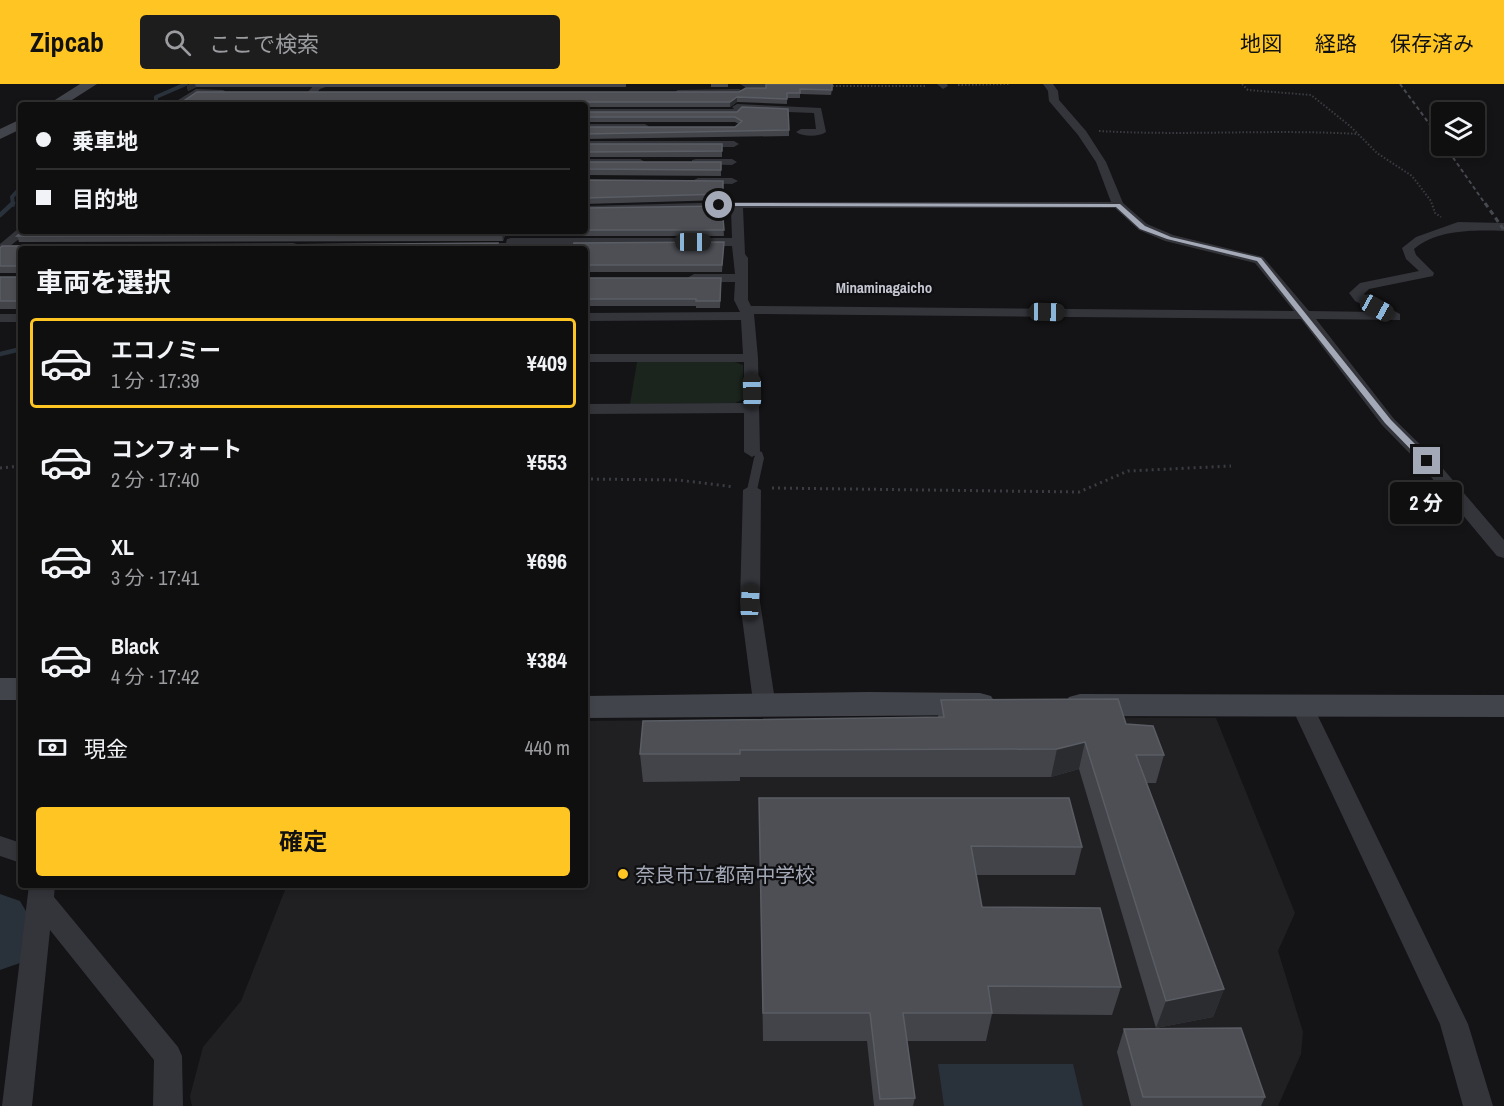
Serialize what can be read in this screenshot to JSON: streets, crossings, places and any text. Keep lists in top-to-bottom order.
{
  "districts": ["Minaminagaicho"],
  "places": ["奈良市立都南中学校"],
  "page": {
    "header": "Zipcab",
    "search": "ここで検索",
    "nav": ["地図", "経路", "保存済み"],
    "banner": ["乗車地", "目的地"],
    "heading": "車両を選択",
    "list": [
      {
        "name": "エコノミー",
        "note": "1 分 · 17:39",
        "value": "¥409"
      },
      {
        "name": "コンフォート",
        "note": "2 分 · 17:40",
        "value": "¥553"
      },
      {
        "name": "XL",
        "note": "3 分 · 17:41",
        "value": "¥696"
      },
      {
        "name": "Black",
        "note": "4 分 · 17:42",
        "value": "¥384"
      }
    ],
    "bubble": "2 分",
    "pay": ["現金", "440 m"],
    "buttons": "確定"
  }
}
